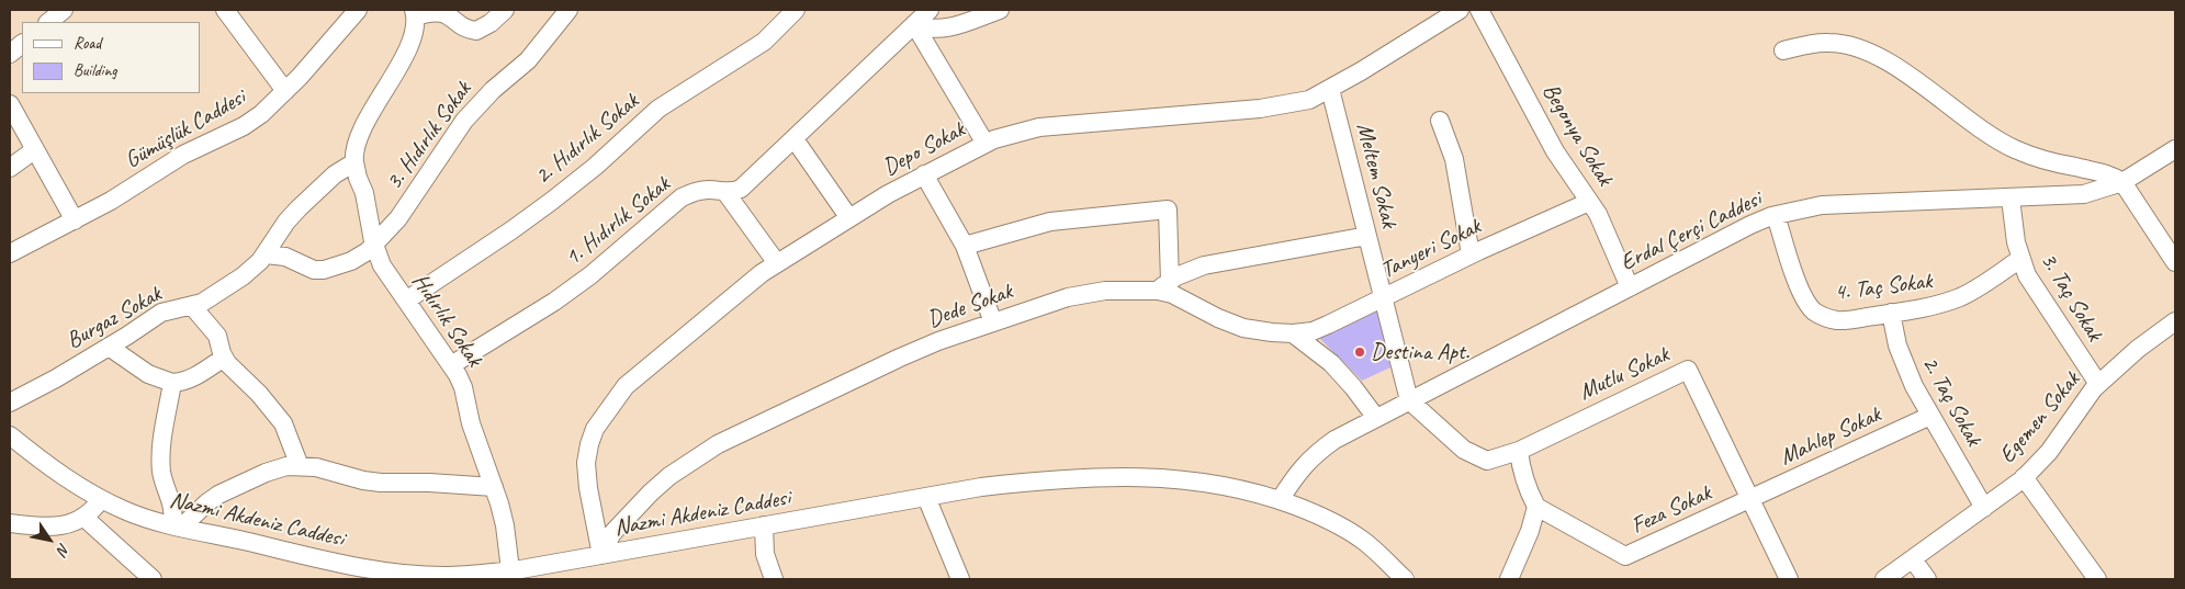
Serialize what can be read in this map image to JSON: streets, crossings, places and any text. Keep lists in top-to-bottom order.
{
  "streets": {
    "street": [
      "Gümüşlük Caddesi",
      "Begonya Sokak",
      "3. Hıdırlık Sokak",
      "2. Hıdırlık Sokak",
      "Depo Sokak",
      "Meltem Sokak",
      "1. Hıdırlık Sokak",
      "Erdal Çerçi Caddesi",
      "Tanyeri Sokak",
      "4. Taç Sokak",
      "3. Taç Sokak",
      "Dede Sokak",
      "Burgaz Sokak",
      "Hıdırlık Sokak",
      "Mutlu Sokak",
      "2. Taç Sokak",
      "Egemen Sokak",
      "Mahlep Sokak",
      "Feza Sokak",
      "Nazmi Akdeniz Caddesi"
    ]
  },
  "crossings": [
    ["Begonya Sokak", "Erdal Çerçi Caddesi"],
    ["Begonya Sokak", "Tanyeri Sokak"],
    ["3. Hıdırlık Sokak", "Hıdırlık Sokak"],
    ["2. Hıdırlık Sokak", "Hıdırlık Sokak"],
    ["Depo Sokak", "Meltem Sokak"],
    ["Depo Sokak", "Dede Sokak"],
    ["Depo Sokak", "Nazmi Akdeniz Caddesi"],
    ["Meltem Sokak", "Erdal Çerçi Caddesi"],
    ["Meltem Sokak", "Tanyeri Sokak"],
    ["Meltem Sokak", "Mutlu Sokak"],
    ["1. Hıdırlık Sokak", "Hıdırlık Sokak"],
    ["Erdal Çerçi Caddesi", "4. Taç Sokak"],
    ["Erdal Çerçi Caddesi", "3. Taç Sokak"],
    ["Erdal Çerçi Caddesi", "Mutlu Sokak"],
    ["Erdal Çerçi Caddesi", "Nazmi Akdeniz Caddesi"],
    ["Tanyeri Sokak", "Dede Sokak"],
    ["4. Taç Sokak", "3. Taç Sokak"],
    ["4. Taç Sokak", "2. Taç Sokak"],
    ["3. Taç Sokak", "Egemen Sokak"],
    ["Dede Sokak", "Nazmi Akdeniz Caddesi"],
    ["Burgaz Sokak", "Hıdırlık Sokak"],
    ["Hıdırlık Sokak", "Nazmi Akdeniz Caddesi"],
    ["Mutlu Sokak", "Mahlep Sokak"],
    ["Mutlu Sokak", "Feza Sokak"],
    ["2. Taç Sokak", "Egemen Sokak"],
    ["2. Taç Sokak", "Mahlep Sokak"],
    ["Mahlep Sokak", "Feza Sokak"]
  ],
  "places": ["Destina Apt."],
  "legend": ["Road", "Building"],
  "north": "bottom right"
}
